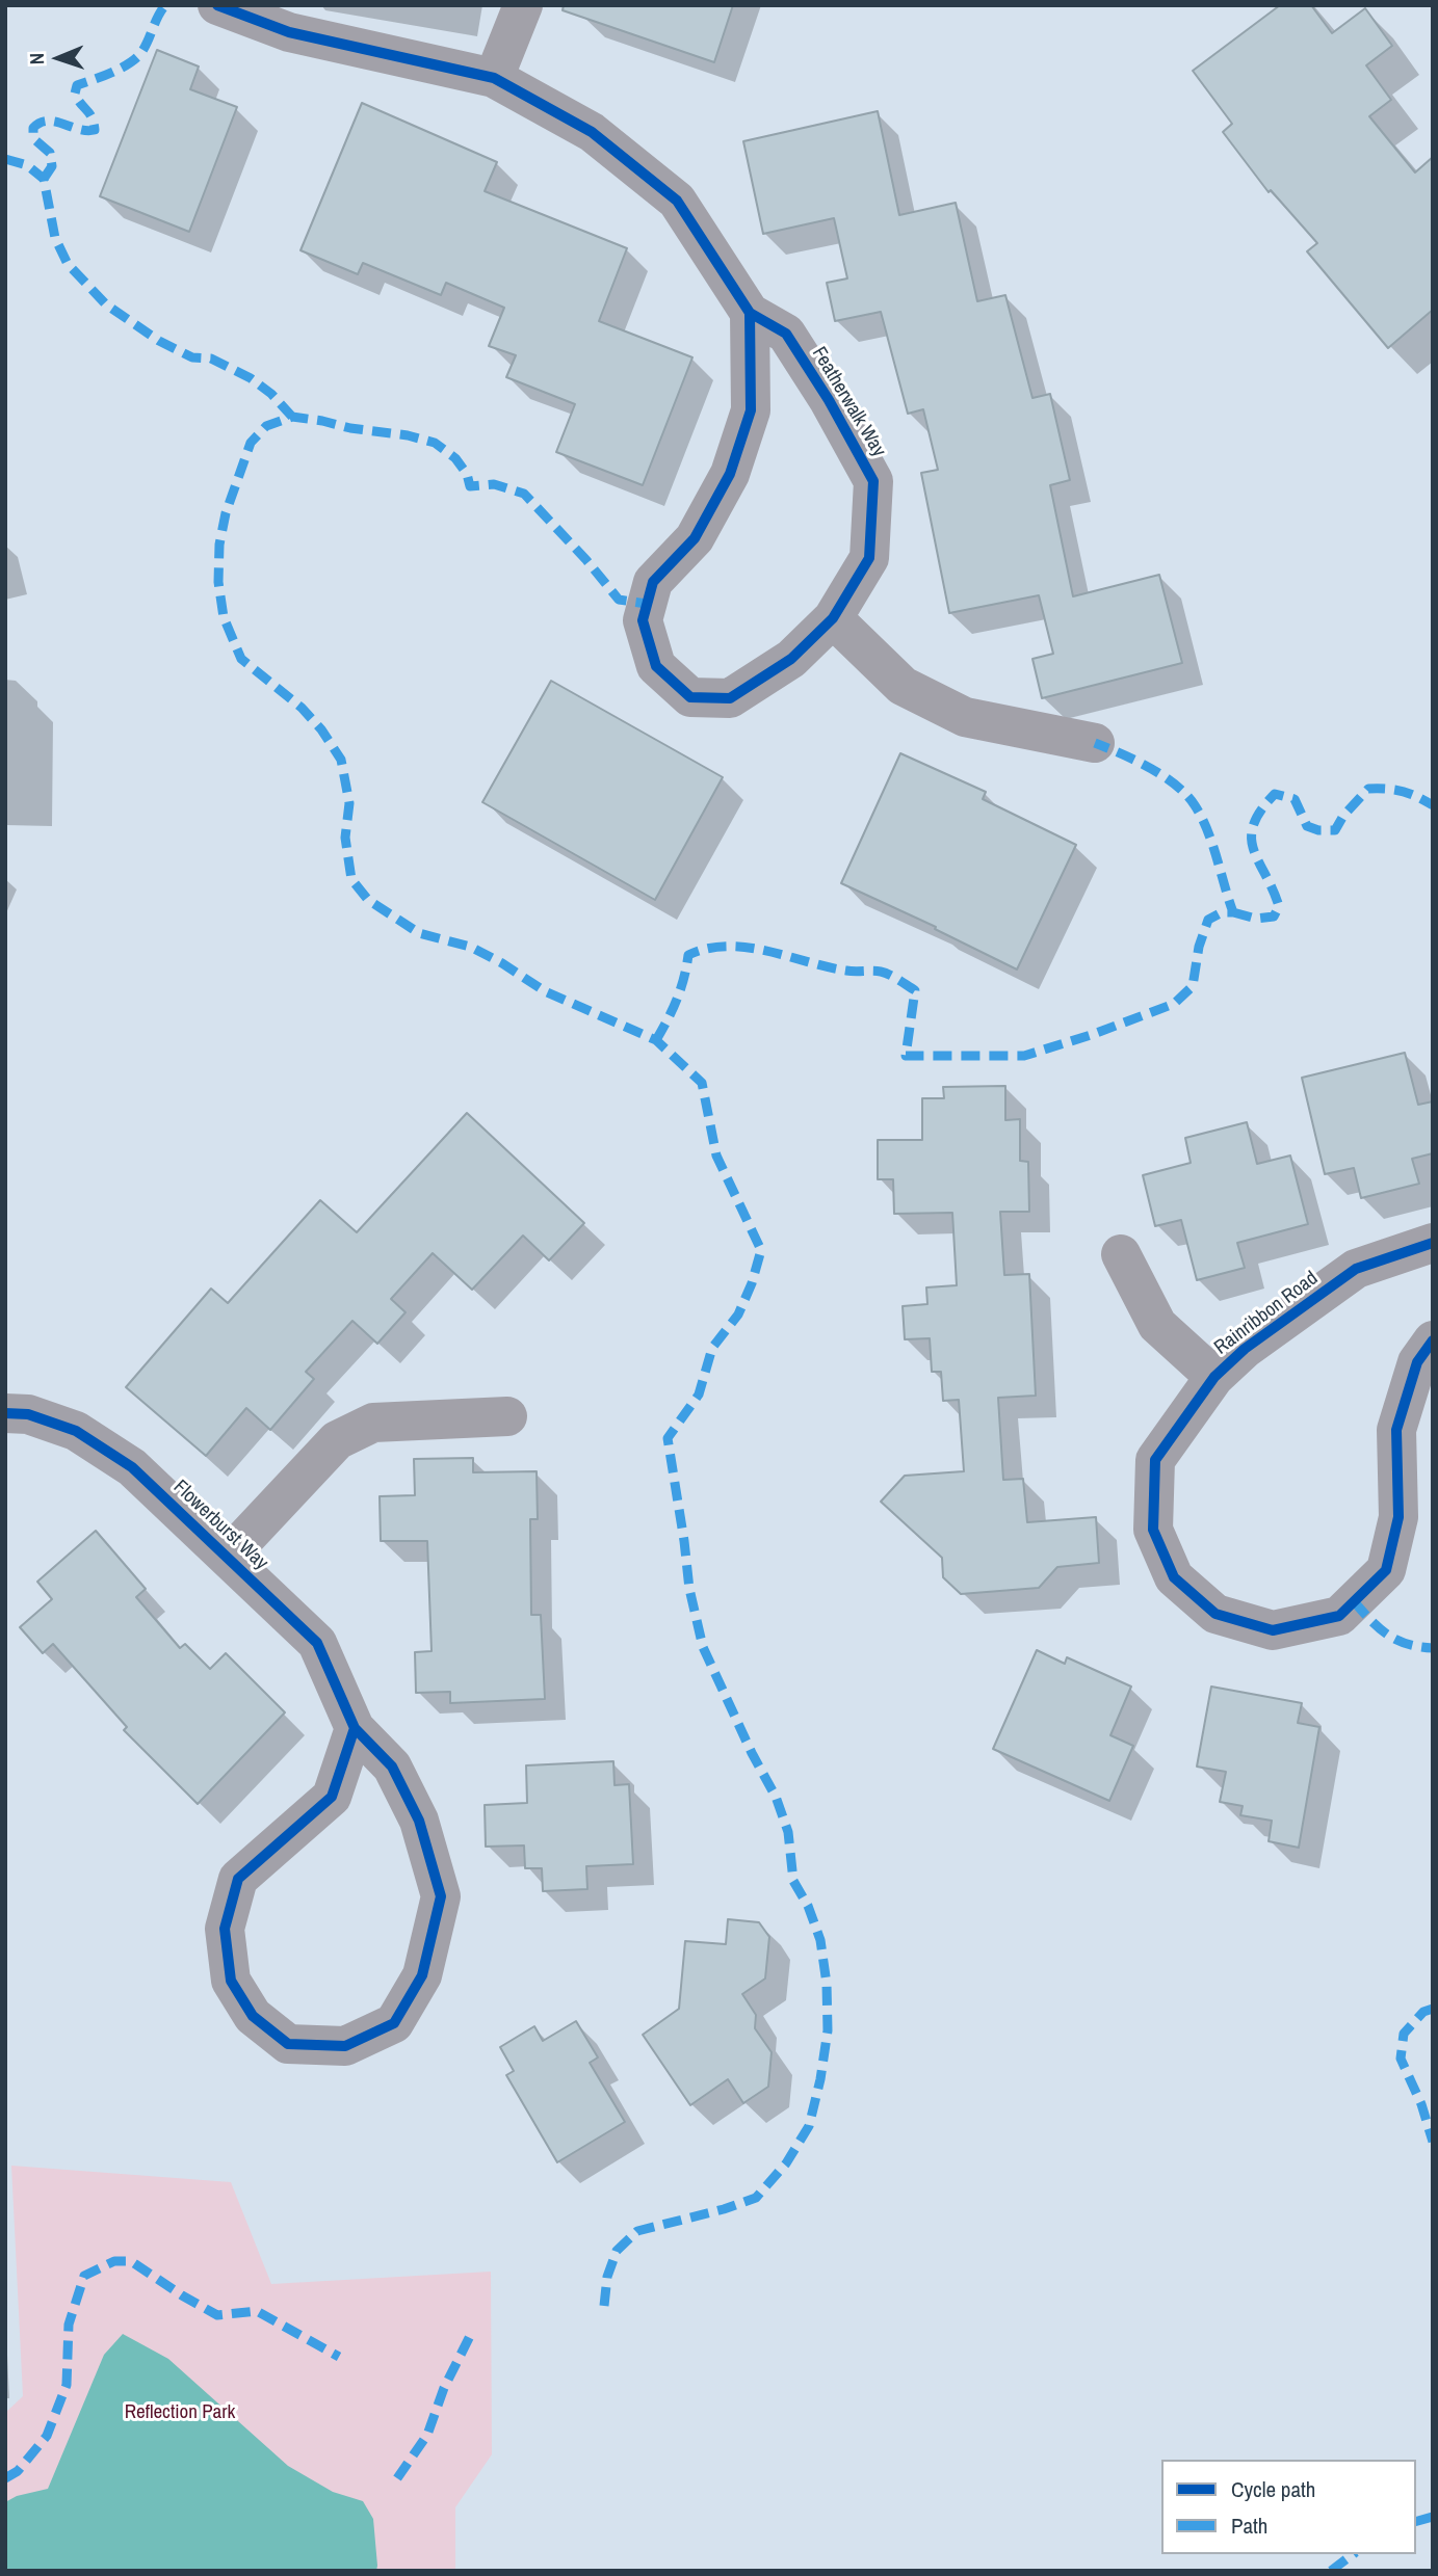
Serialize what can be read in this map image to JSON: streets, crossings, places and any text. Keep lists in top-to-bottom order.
{
  "streets": {
    "street": ["Featherwalk Way", "Rainribbon Road", "Flowerburst Way"]
  },
  "parks": ["Reflection Park"],
  "legend": ["Cycle path", "Path"],
  "north": "left"
}
